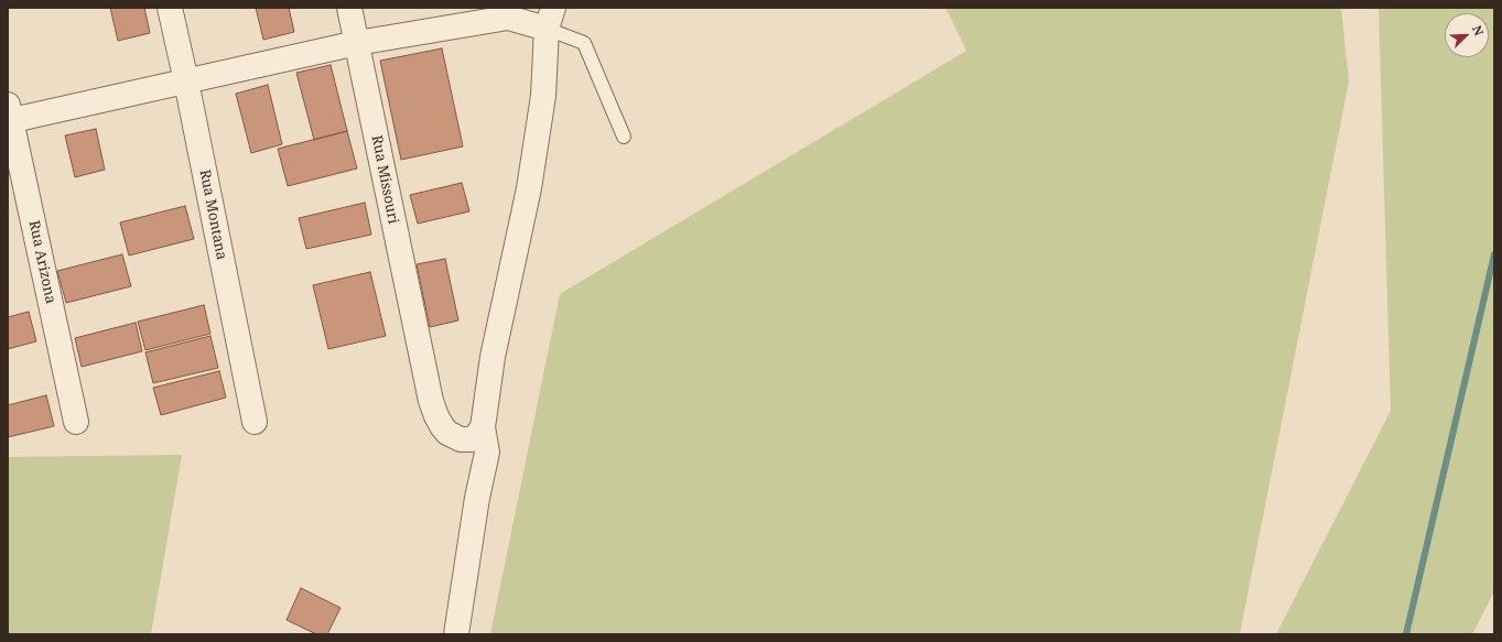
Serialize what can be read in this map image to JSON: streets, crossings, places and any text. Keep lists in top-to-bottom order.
{
  "streets": {
    "street": ["Rua Missouri", "Rua Montana", "Rua Arizona"]
  },
  "north": "top right"
}
